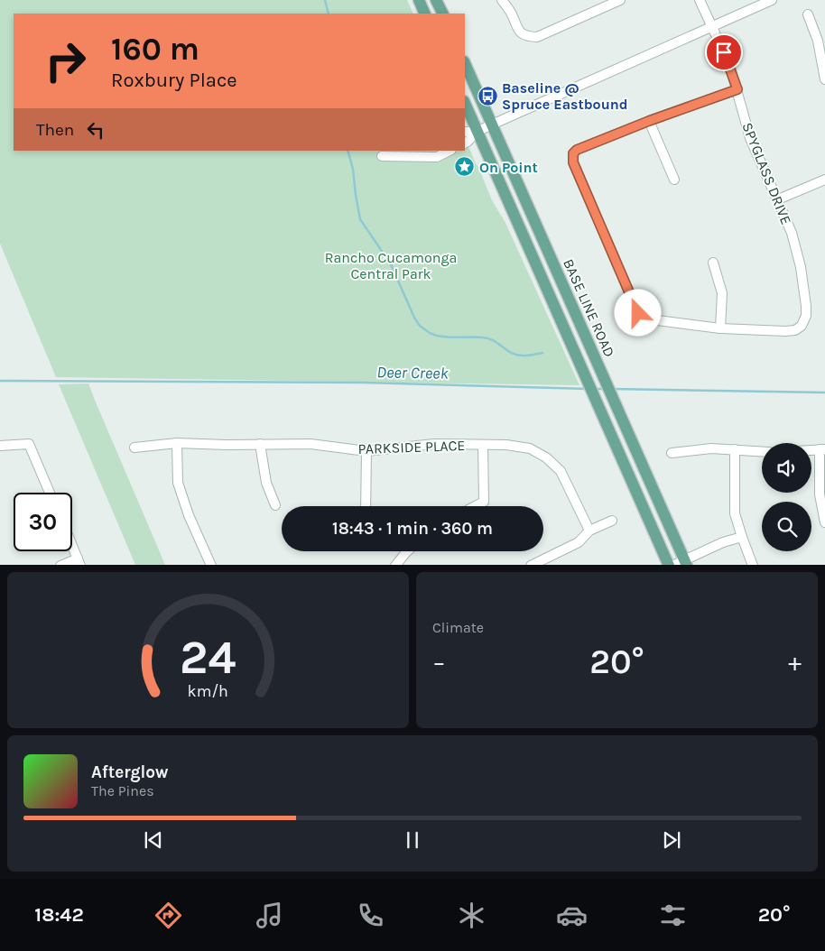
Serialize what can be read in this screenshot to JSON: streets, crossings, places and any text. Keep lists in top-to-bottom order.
{
  "streets": {
    "main road": ["BASE LINE ROAD"],
    "street": ["SPYGLASS DRIVE", "PARKSIDE PLACE"]
  },
  "water": ["Deer Creek"],
  "parks": ["Rancho Cucamonga Central Park"],
  "places": {
    "bus stop": ["Baseline @ Spruce Eastbound"],
    "place": ["On Point"]
  },
  "page": {
    "turn": ["160 m", "Roxbury Place"],
    "then": "Then",
    "limit": "30",
    "trip": "18:43 · 1 min · 360 m",
    "tile": "Climate",
    "heat": ["−", "20°", "+"],
    "song": ["Afterglow", "The Pines"],
    "tabs": ["18:42", "20°"],
    "gauge": ["24", "km/h"]
  }
}
